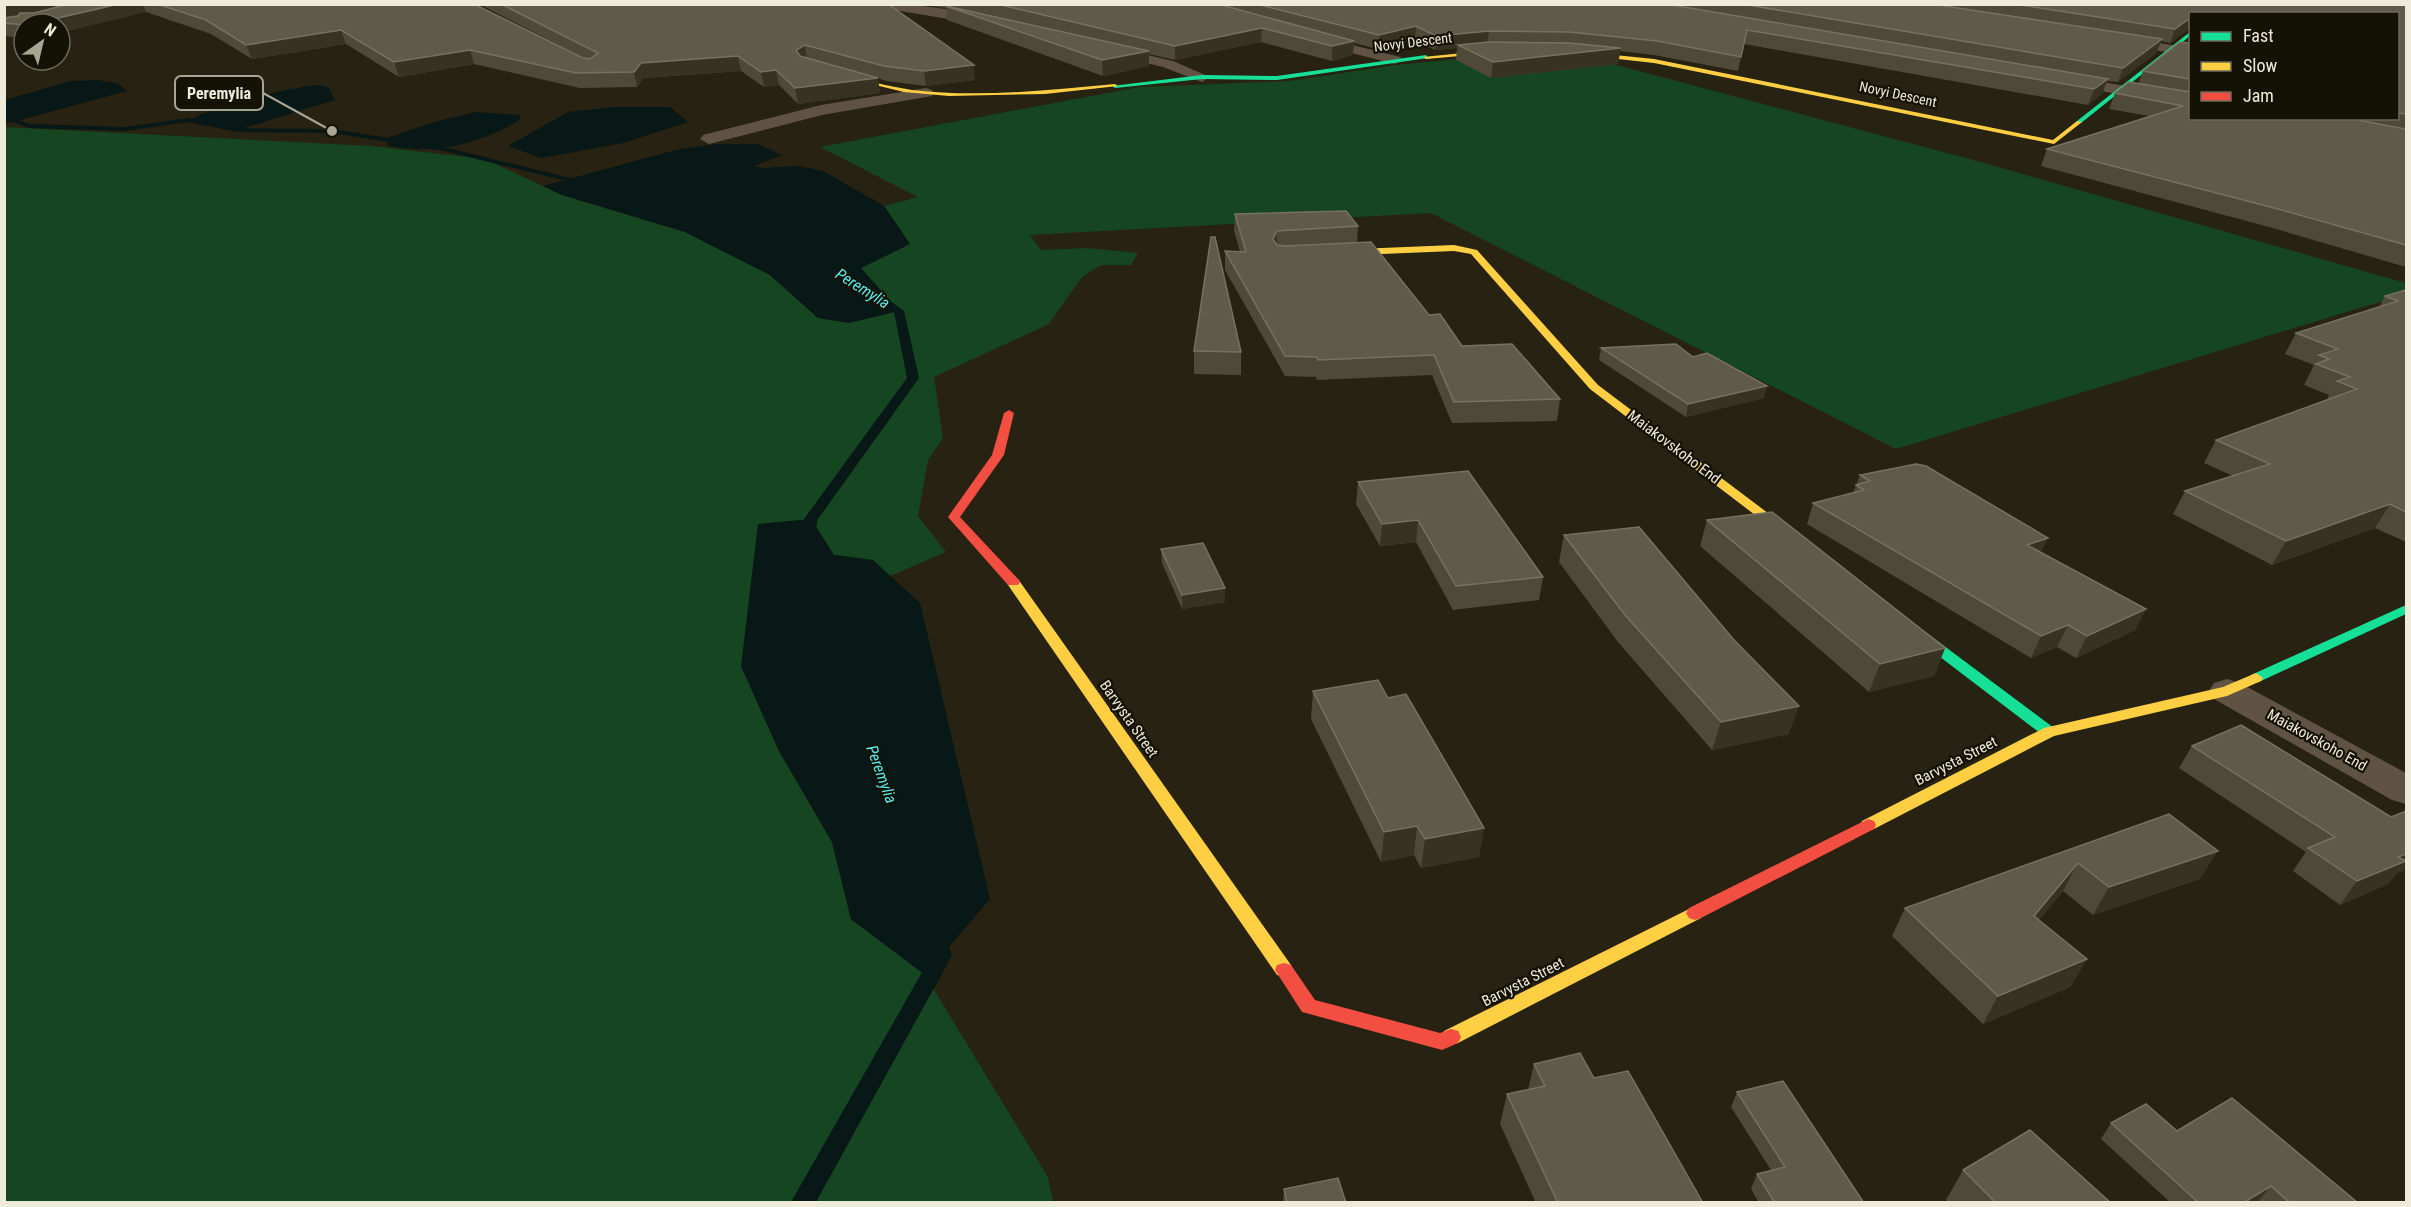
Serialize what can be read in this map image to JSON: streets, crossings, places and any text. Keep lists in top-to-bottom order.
{
  "streets": {
    "street": ["Novyi Descent", "Maiakovskoho End", "Barvysta Street"]
  },
  "crossings": [
    ["Maiakovskoho End", "Barvysta Street"]
  ],
  "water": ["Peremylia"],
  "places": ["Peremylia"],
  "legend": ["Fast", "Slow", "Jam"],
  "north": "top right"
}
